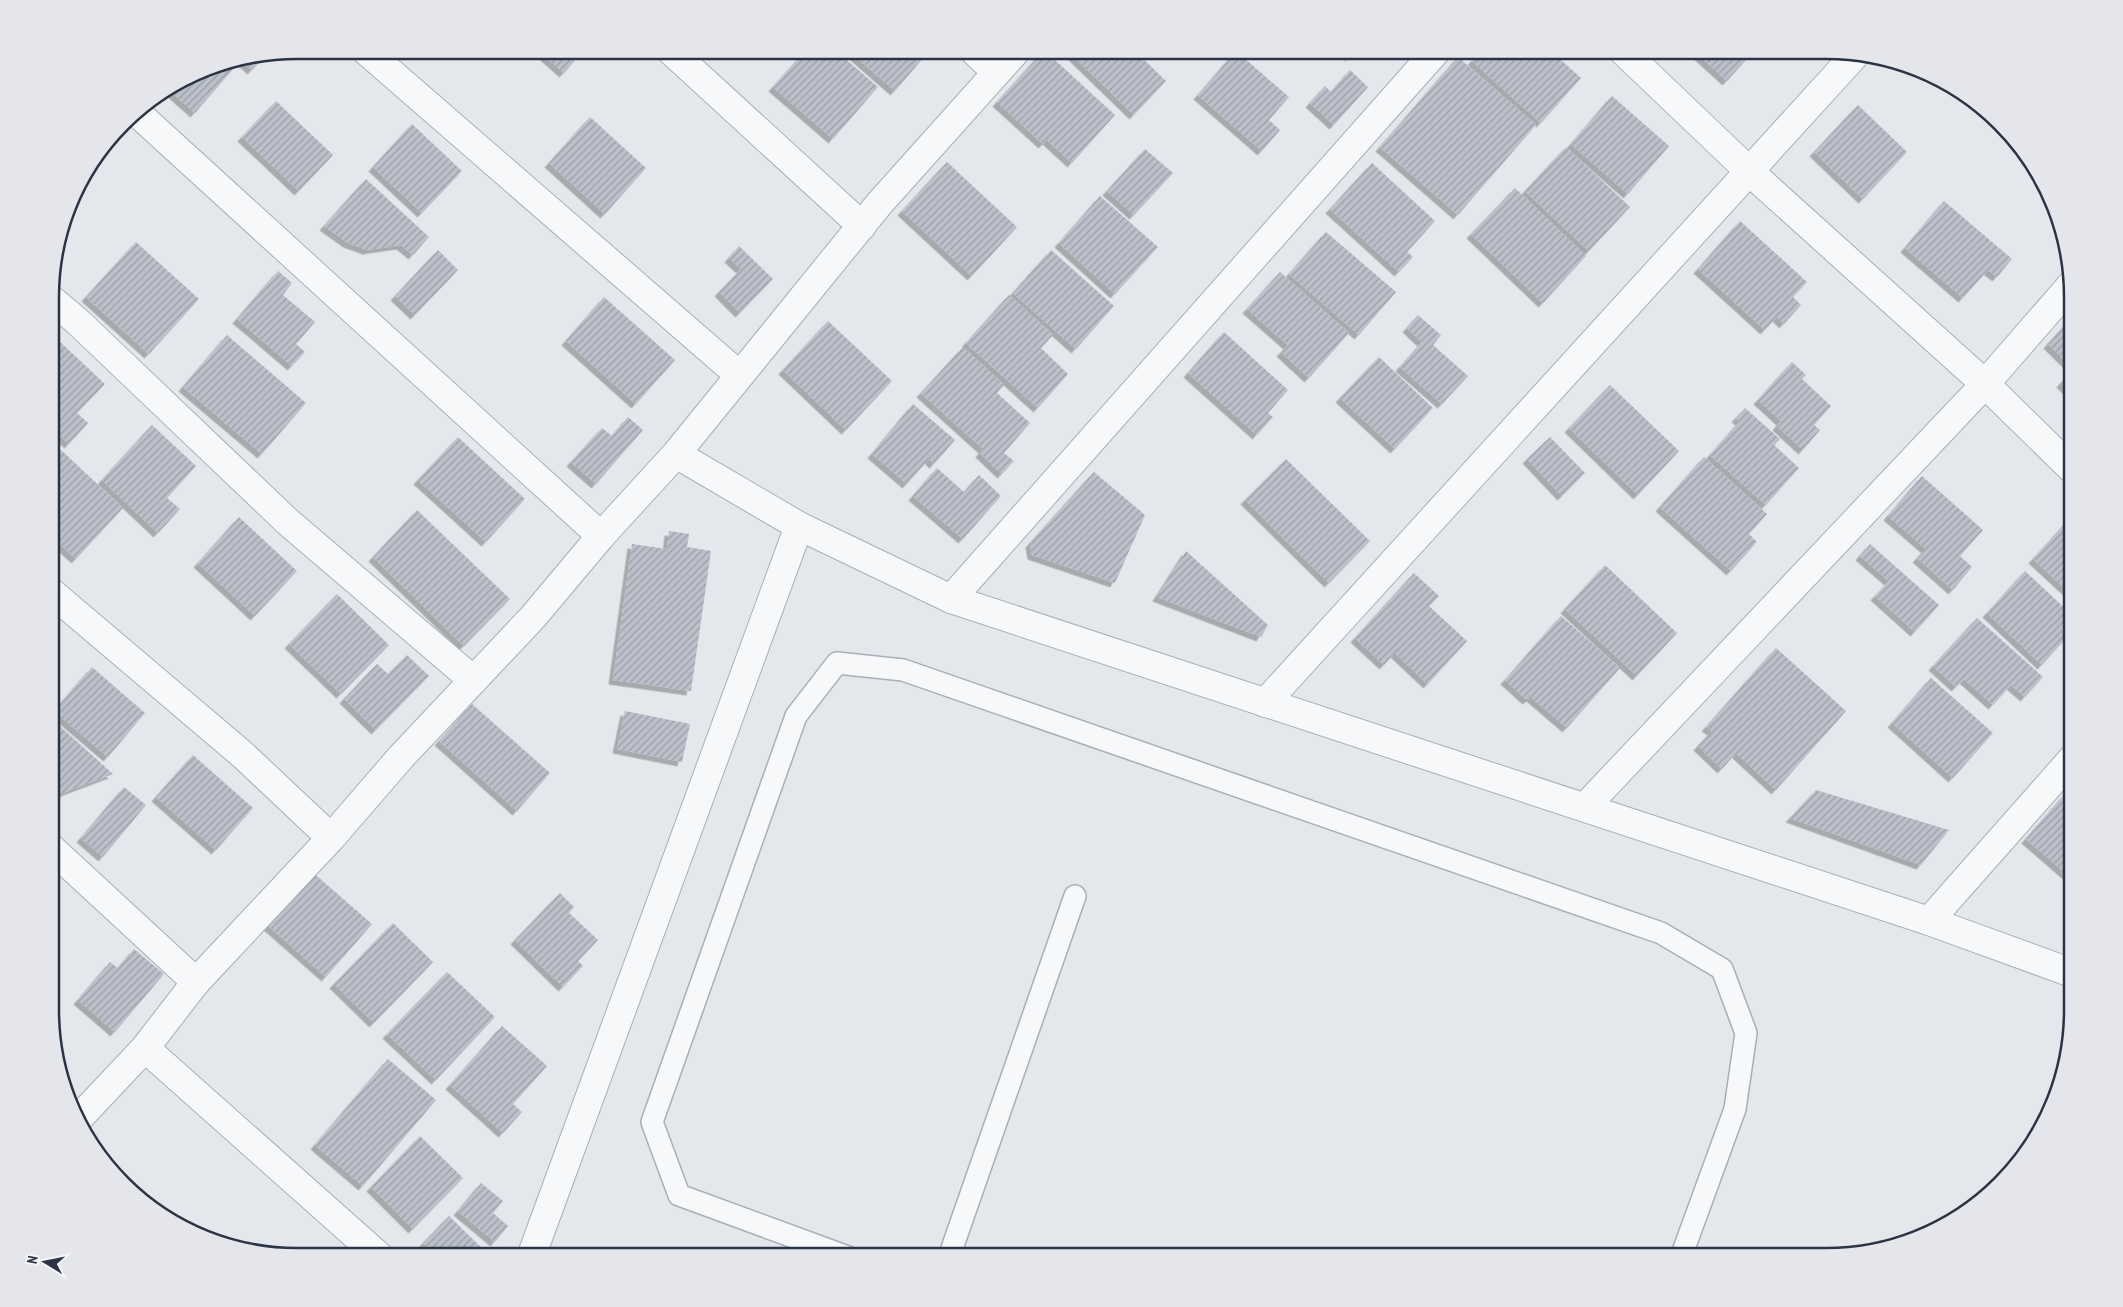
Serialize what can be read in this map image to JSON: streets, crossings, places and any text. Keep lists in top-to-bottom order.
{
  "north": "left"
}
